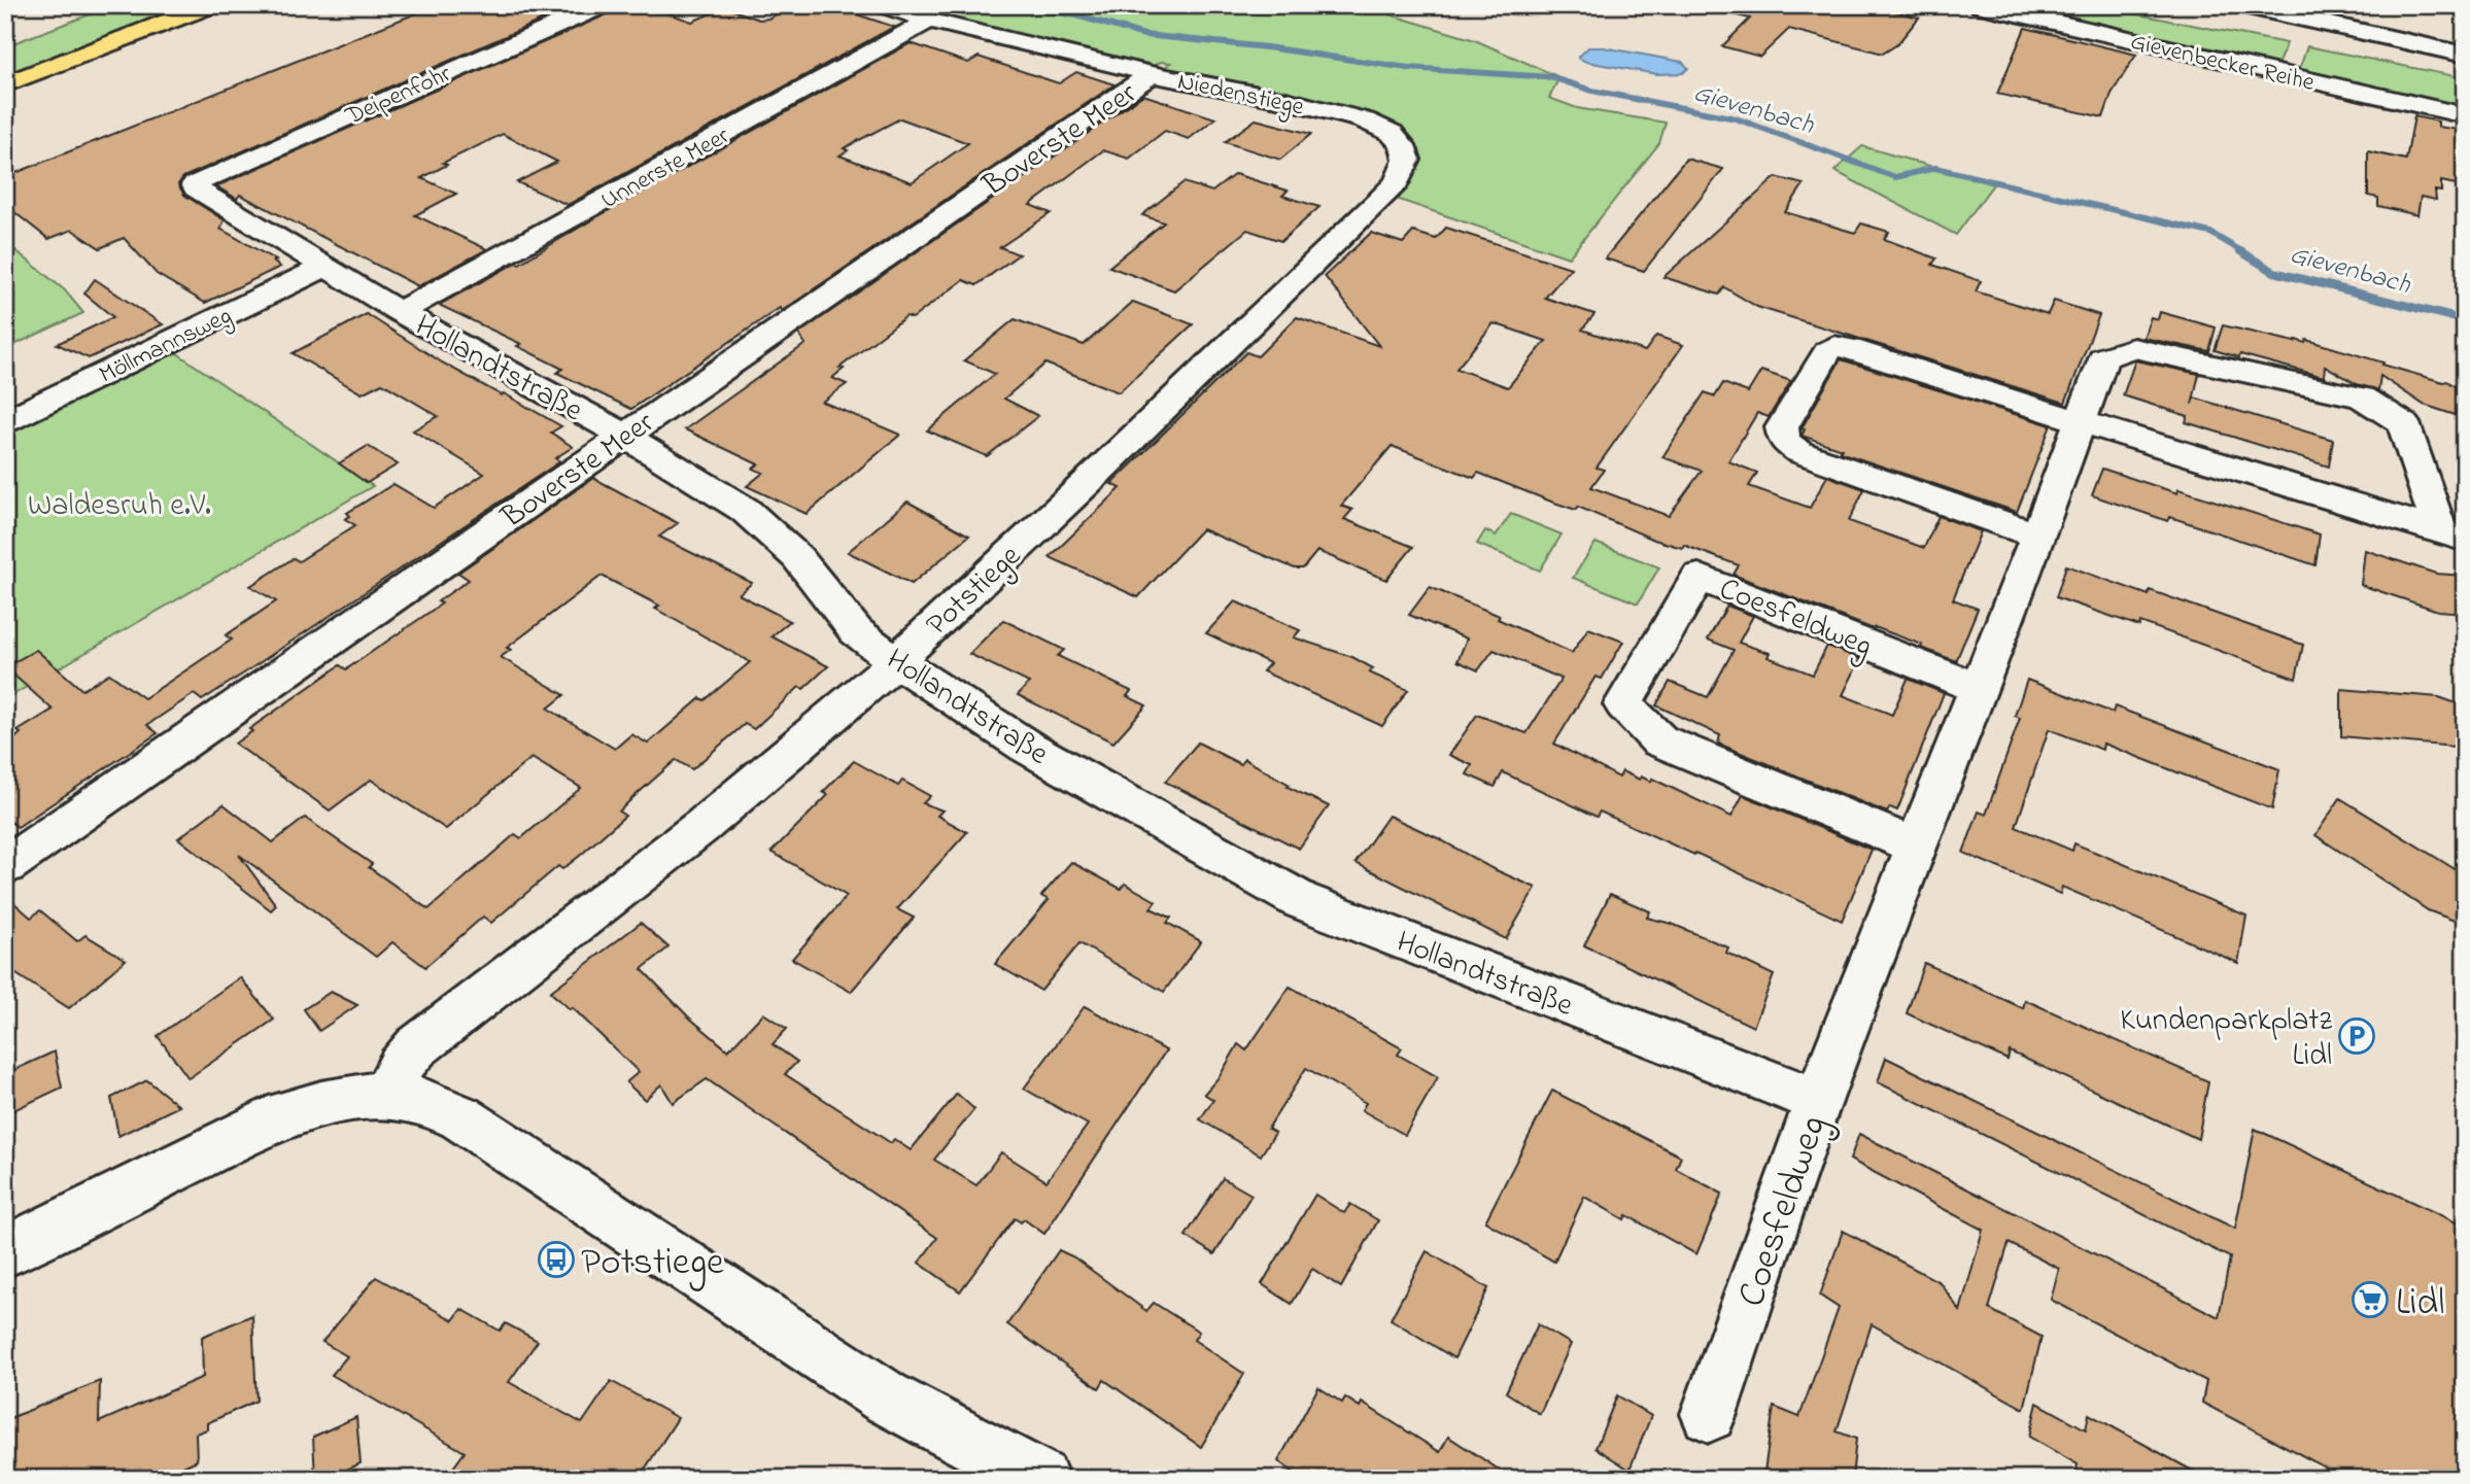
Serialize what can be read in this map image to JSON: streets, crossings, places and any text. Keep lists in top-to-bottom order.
{
  "streets": {
    "street": [
      "Gievenbecker Reihe",
      "Niedenstiege",
      "Deipenfohr",
      "Boverste Meer",
      "Unnerste Meer",
      "Möllmannsweg",
      "Hollandtstraße",
      "Potstiege",
      "Coesfeldweg"
    ]
  },
  "crossings": [
    ["Niedenstiege", "Boverste Meer"],
    ["Niedenstiege", "Unnerste Meer"],
    ["Niedenstiege", "Potstiege"],
    ["Deipenfohr", "Hollandtstraße"],
    ["Boverste Meer", "Hollandtstraße"],
    ["Unnerste Meer", "Hollandtstraße"],
    ["Möllmannsweg", "Hollandtstraße"],
    ["Hollandtstraße", "Potstiege"],
    ["Hollandtstraße", "Coesfeldweg"]
  ],
  "water": ["Gievenbach"],
  "parks": ["Waldesruh e.V."],
  "places": {
    "parking": ["Kundenparkplatz Lidl"],
    "bus stop": ["Potstiege"],
    "supermarket": ["Lidl"]
  }
}
